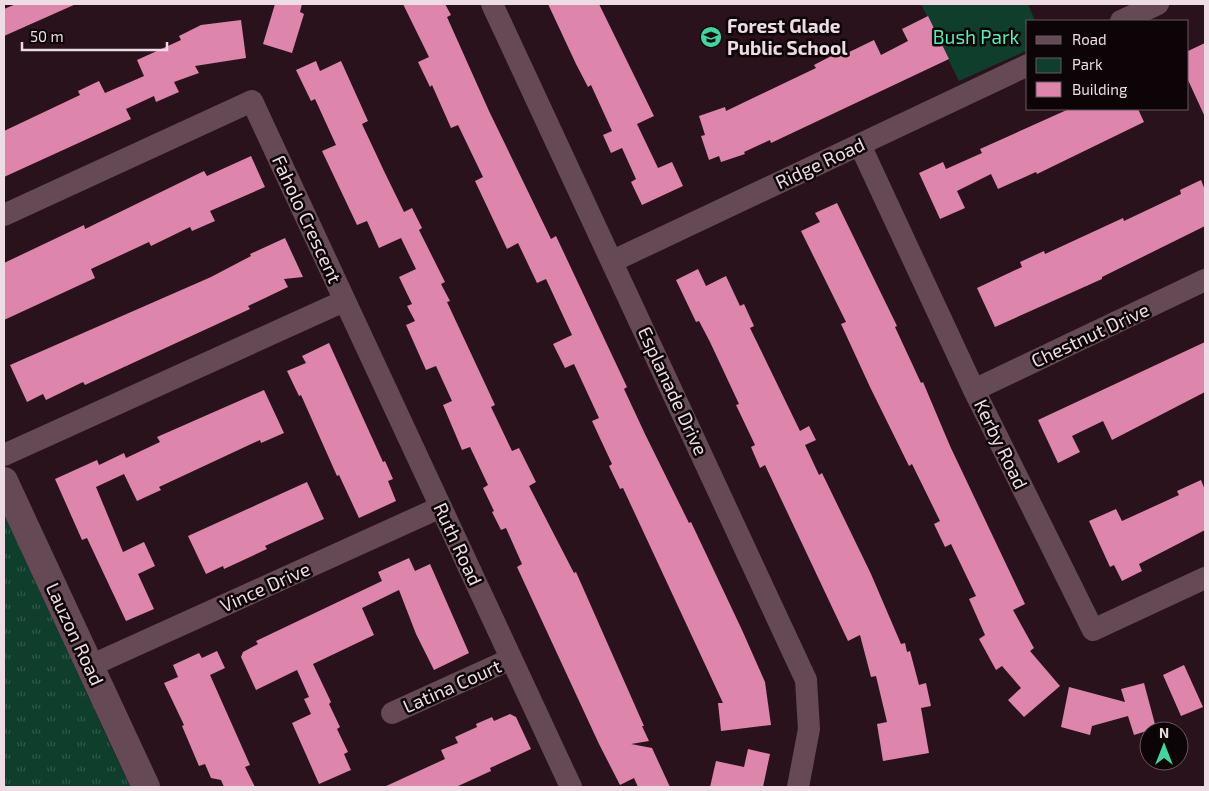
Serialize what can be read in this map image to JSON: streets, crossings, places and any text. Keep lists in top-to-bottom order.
{
  "streets": {
    "street": [
      "Ridge Road",
      "Faholo Crescent",
      "Chestnut Drive",
      "Esplanade Drive",
      "Kerby Road",
      "Ruth Road",
      "Vince Drive",
      "Lauzon Road",
      "Latina Court"
    ]
  },
  "crossings": [
    ["Ridge Road", "Esplanade Drive"],
    ["Ridge Road", "Kerby Road"],
    ["Faholo Crescent", "Ruth Road"],
    ["Chestnut Drive", "Kerby Road"],
    ["Ruth Road", "Vince Drive"],
    ["Ruth Road", "Latina Court"],
    ["Vince Drive", "Lauzon Road"]
  ],
  "parks": ["Bush Park"],
  "places": {
    "school or university": ["Forest Glade Public School"]
  },
  "legend": ["Road", "Park", "Building"],
  "scale_bar": "50 m",
  "north": "top"
}
